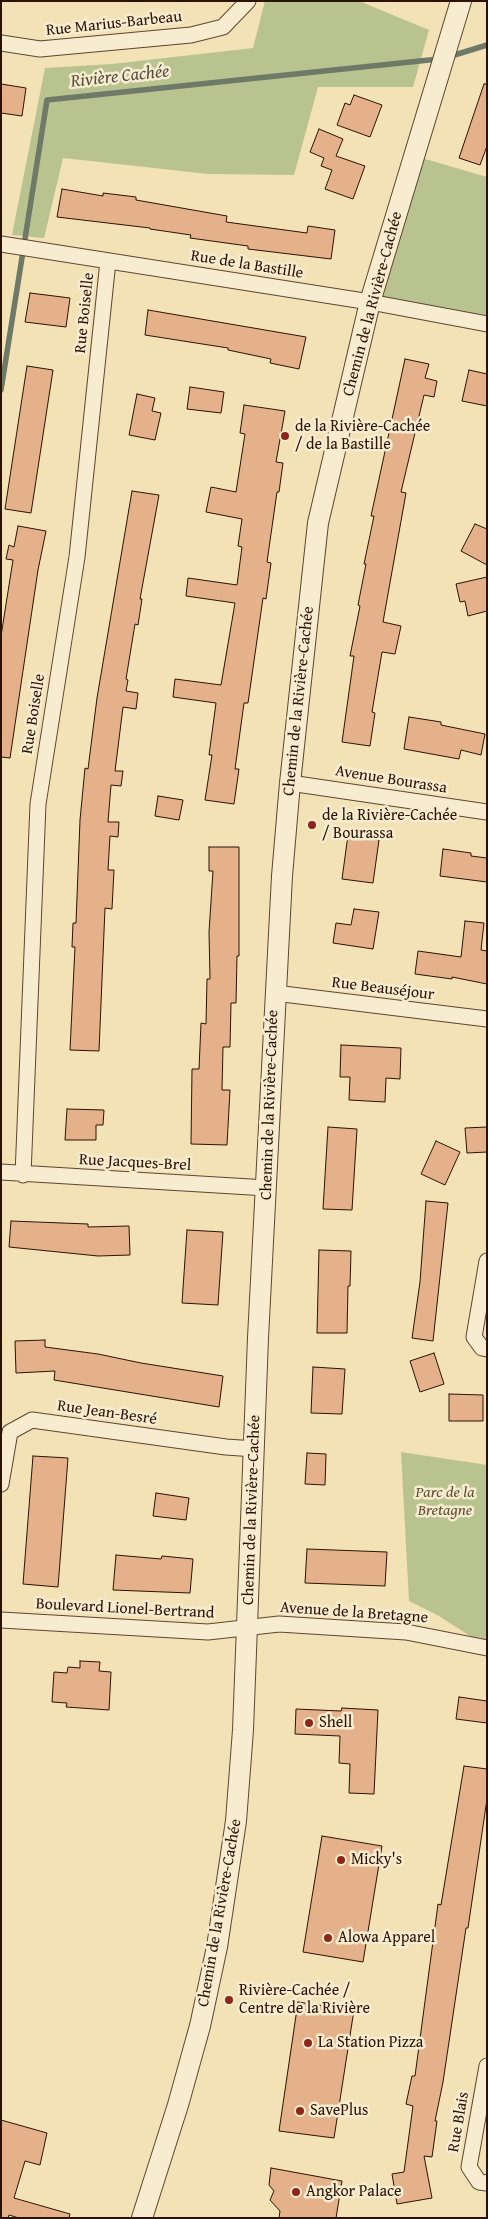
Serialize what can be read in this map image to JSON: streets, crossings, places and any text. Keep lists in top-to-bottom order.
{
  "streets": {
    "street": [
      "Rue Marius-Barbeau",
      "Rue de la Bastille",
      "Chemin de la Rivière-Cachée",
      "Rue Boiselle",
      "Avenue Bourassa",
      "Rue Beauséjour",
      "Rue Jacques-Brel",
      "Rue Jean-Besré",
      "Boulevard Lionel-Bertrand",
      "Avenue de la Bretagne",
      "Rue Blais"
    ]
  },
  "crossings": [
    ["Rue de la Bastille", "Chemin de la Rivière-Cachée"],
    ["Rue de la Bastille", "Rue Boiselle"],
    ["Chemin de la Rivière-Cachée", "Avenue Bourassa"],
    ["Chemin de la Rivière-Cachée", "Rue Beauséjour"],
    ["Chemin de la Rivière-Cachée", "Rue Jacques-Brel"],
    ["Chemin de la Rivière-Cachée", "Rue Jean-Besré"],
    ["Chemin de la Rivière-Cachée", "Boulevard Lionel-Bertrand"],
    ["Chemin de la Rivière-Cachée", "Avenue de la Bretagne"],
    ["Rue Boiselle", "Rue Jacques-Brel"],
    ["Boulevard Lionel-Bertrand", "Avenue de la Bretagne"]
  ],
  "water": ["Rivière Cachée"],
  "parks": ["Parc de la Bretagne"],
  "places": [
    "de la Rivière-Cachée / de la Bastille",
    "de la Rivière-Cachée / Bourassa",
    "Shell",
    "Micky's",
    "Alowa Apparel",
    "Rivière-Cachée / Centre de la Rivière",
    "La Station Pizza",
    "SavePlus",
    "Angkor Palace"
  ]
}
